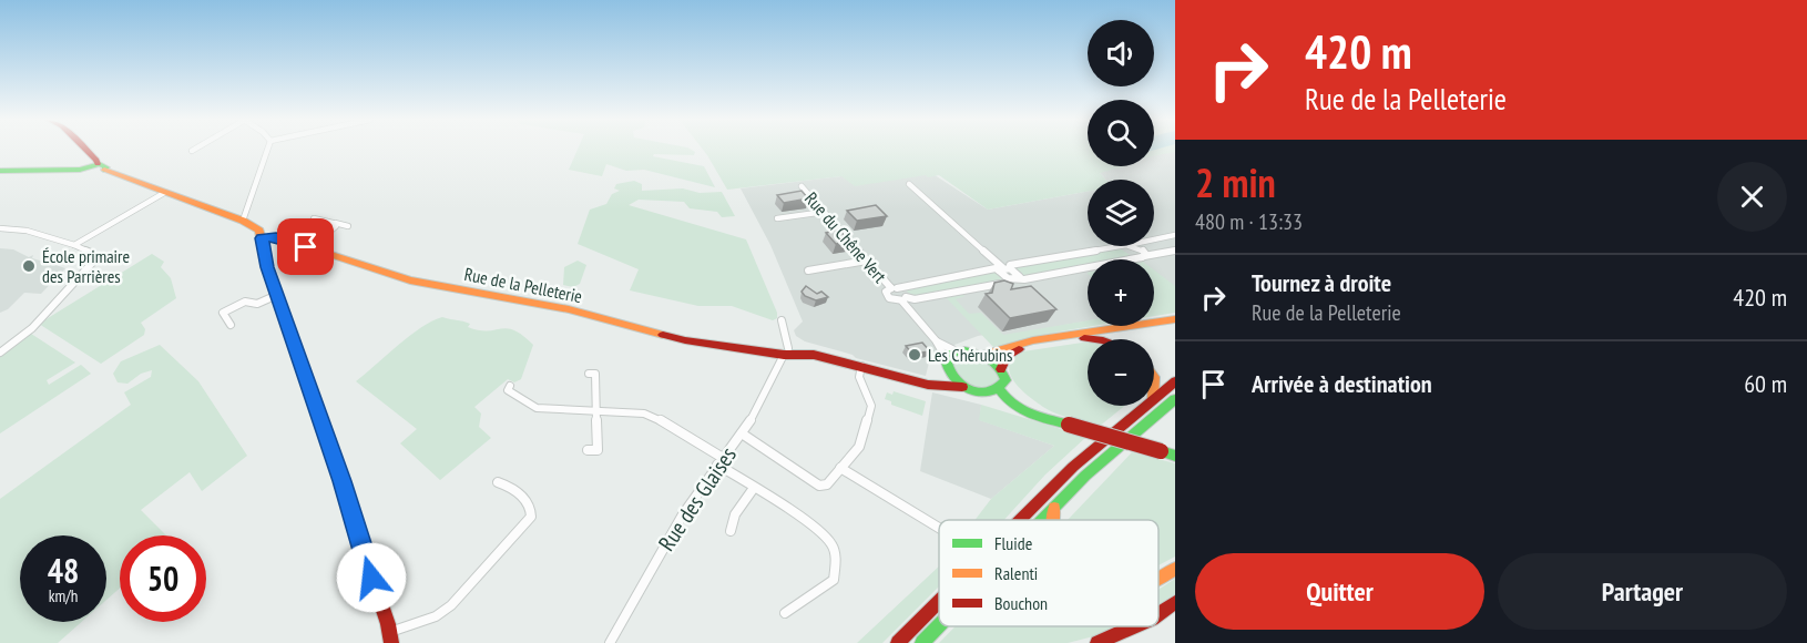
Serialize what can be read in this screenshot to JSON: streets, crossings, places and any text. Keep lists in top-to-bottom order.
{
  "streets": {
    "main road": ["Rue de la Pelleterie"],
    "street": ["Rue du Chêne Vert", "Rue des Glaises"]
  },
  "crossings": [
    ["Rue de la Pelleterie", "Rue des Glaises"]
  ],
  "places": ["École primaire des Parrières", "Les Chérubins"],
  "legend": ["Fluide", "Ralenti", "Bouchon"],
  "page": {
    "turn": ["420 m", "Rue de la Pelleterie"],
    "map_buttons": ["+", "−"],
    "heading": ["2 min", "480 m · 13:33"],
    "list": [
      {
        "name": "Tournez à droite",
        "note": "Rue de la Pelleterie",
        "value": "420 m"
      },
      {
        "name": "Arrivée à destination",
        "value": "60 m"
      }
    ],
    "speed": "48 km/h",
    "limit": "50",
    "buttons": ["Quitter", "Partager"]
  }
}
